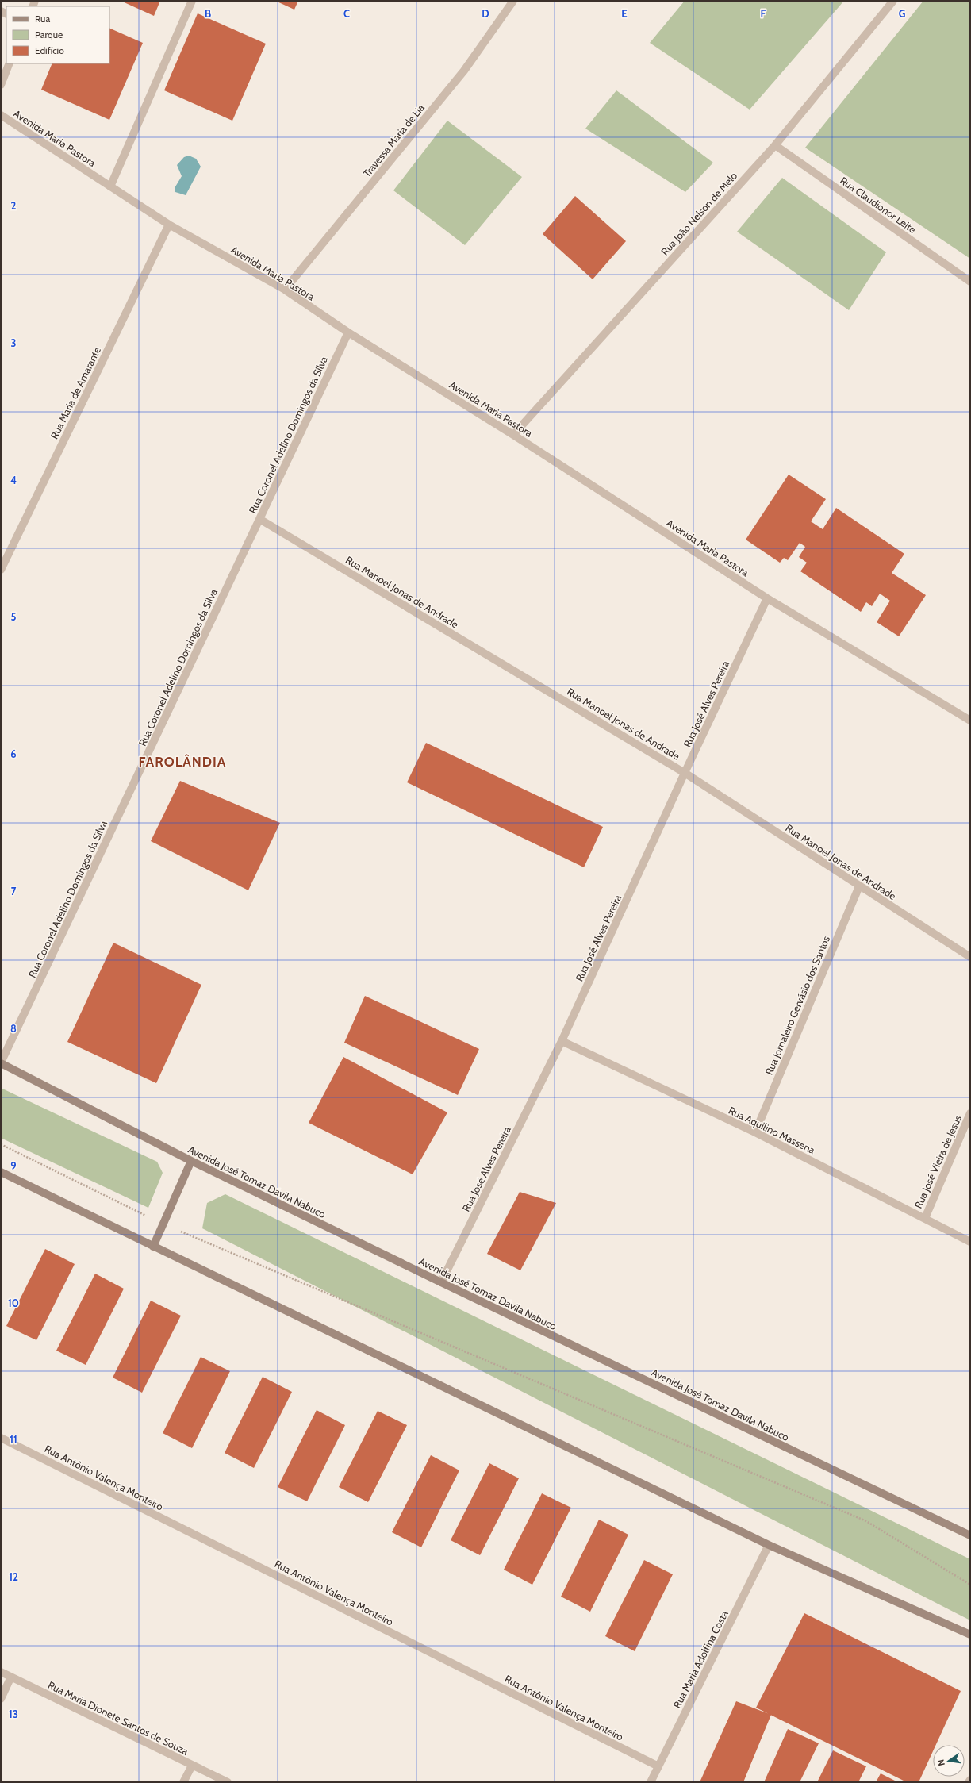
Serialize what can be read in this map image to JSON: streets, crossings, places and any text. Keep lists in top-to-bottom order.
{
  "streets": {
    "main road": ["Avenida José Tomaz Dávila Nabuco"],
    "street": [
      "Avenida Maria Pastora",
      "Travessa Maria de Lia",
      "Rua Claudionor Leite",
      "Rua João Nelson de Melo",
      "Rua Maria de Amarante",
      "Rua Coronel Adelino Domingos da Silva",
      "Rua Manoel Jonas de Andrade",
      "Rua José Alves Pereira",
      "Rua Jornaleiro Gervásio dos Santos",
      "Rua Aquilino Massena",
      "Rua José Vieira de Jesus",
      "Rua Antônio Valença Monteiro",
      "Rua Maria Adolfina Costa",
      "Rua Maria Dionete Santos de Souza"
    ]
  },
  "crossings": [
    ["Avenida Maria Pastora", "Travessa Maria de Lia"],
    ["Avenida Maria Pastora", "Rua João Nelson de Melo"],
    ["Avenida Maria Pastora", "Rua Maria de Amarante"],
    ["Avenida Maria Pastora", "Rua Coronel Adelino Domingos da Silva"],
    ["Avenida Maria Pastora", "Rua José Alves Pereira"],
    ["Rua Claudionor Leite", "Rua João Nelson de Melo"],
    ["Rua Coronel Adelino Domingos da Silva", "Rua Manoel Jonas de Andrade"],
    ["Rua Coronel Adelino Domingos da Silva", "Avenida José Tomaz Dávila Nabuco"],
    ["Rua Manoel Jonas de Andrade", "Rua José Alves Pereira"],
    ["Rua Manoel Jonas de Andrade", "Rua Jornaleiro Gervásio dos Santos"],
    ["Rua José Alves Pereira", "Rua Aquilino Massena"],
    ["Rua José Alves Pereira", "Avenida José Tomaz Dávila Nabuco"],
    ["Rua Jornaleiro Gervásio dos Santos", "Rua Aquilino Massena"],
    ["Rua Aquilino Massena", "Rua José Vieira de Jesus"],
    ["Rua Antônio Valença Monteiro", "Rua Maria Adolfina Costa"]
  ],
  "districts": ["FAROLÂNDIA"],
  "legend": ["Rua", "Parque", "Edifício"],
  "north": "left",
  "grid": {
    "columns": [
      "B",
      "C",
      "D",
      "E",
      "F",
      "G"
    ],
    "rows": [
      "2",
      "3",
      "4",
      "5",
      "6",
      "7",
      "8",
      "9",
      "10",
      "11",
      "12",
      "13"
    ]
  }
}
